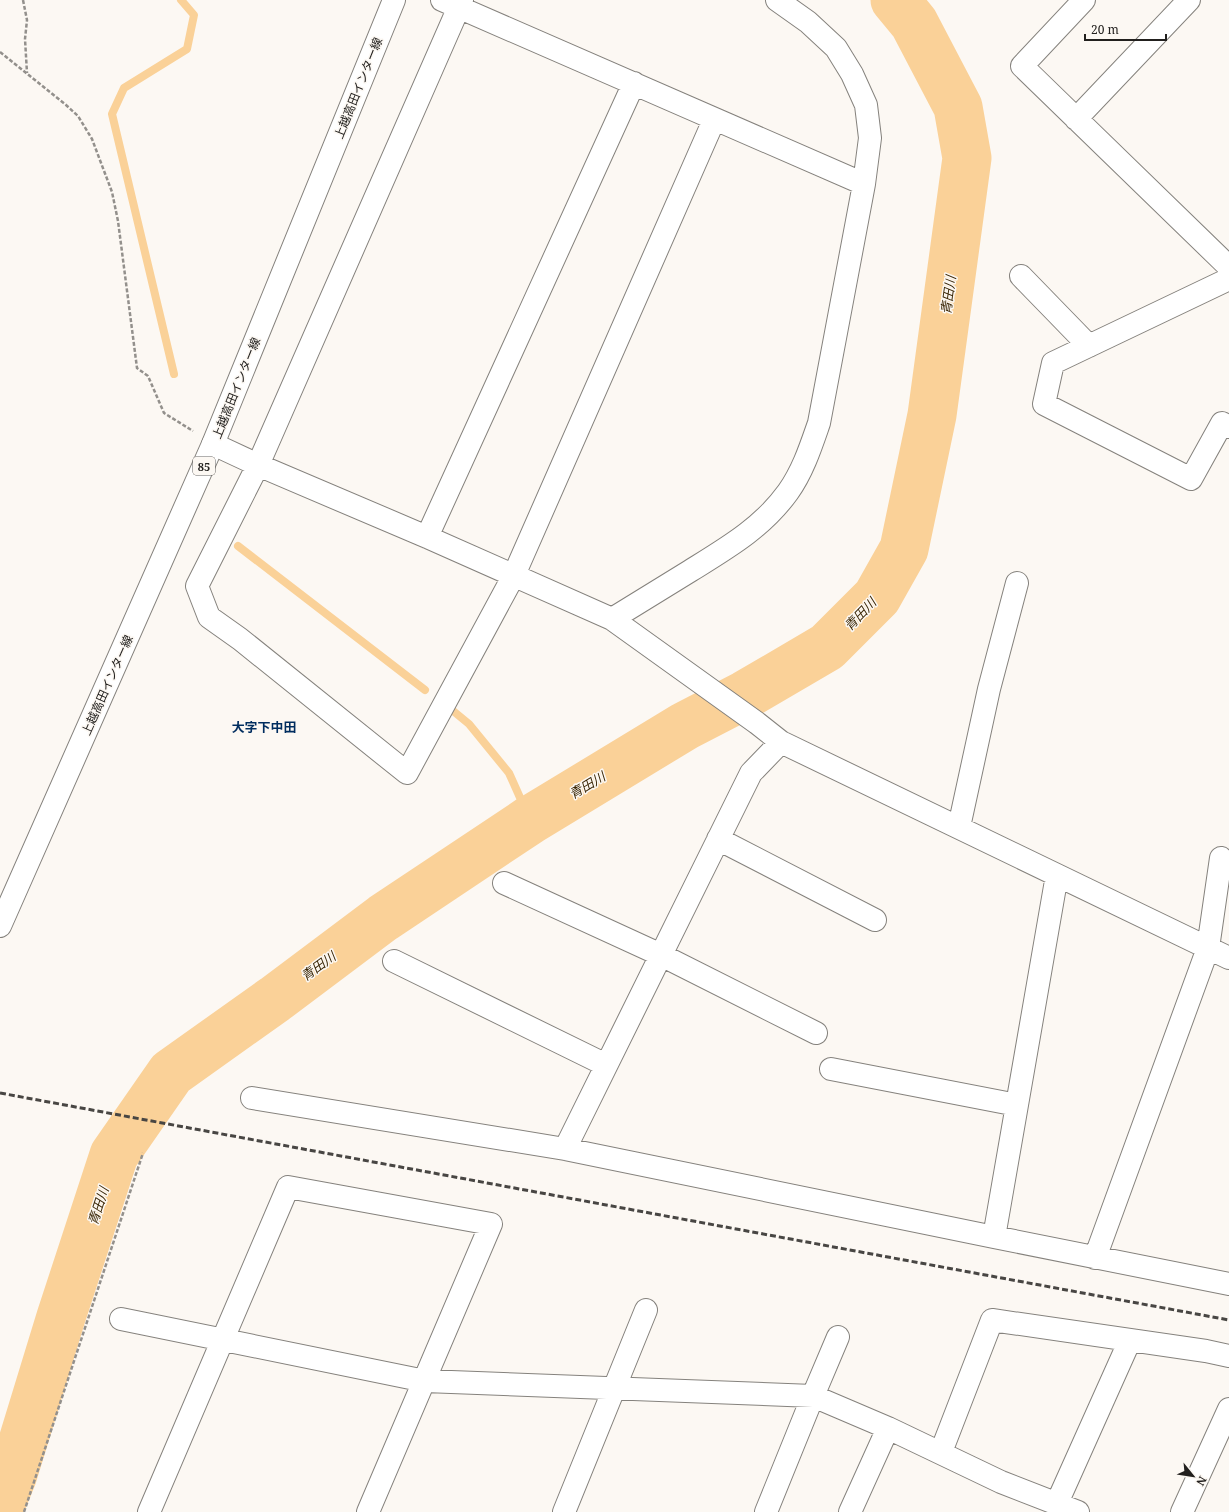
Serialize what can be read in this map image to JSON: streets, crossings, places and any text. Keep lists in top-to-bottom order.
{
  "streets": {
    "street": ["上越高田インター線", "85"]
  },
  "districts": ["大字下中田"],
  "water": ["青田川"],
  "scale_bar": "20 m",
  "north": "bottom right"
}
